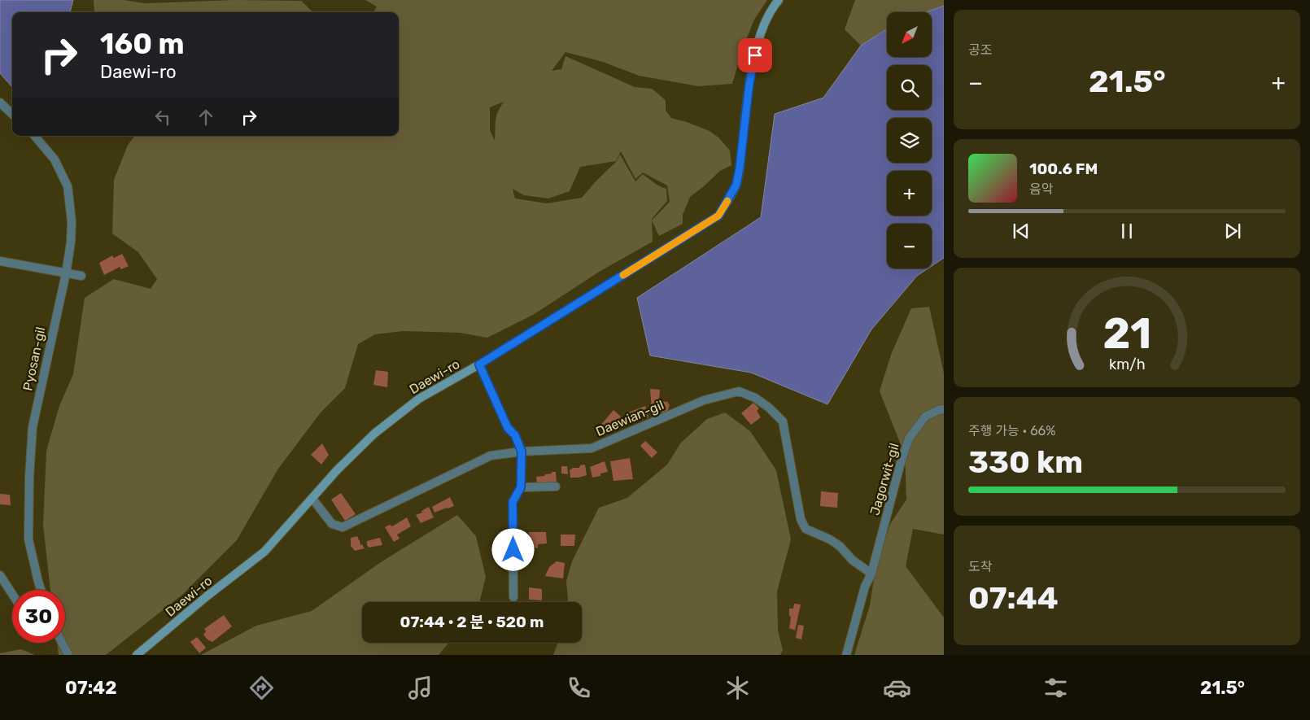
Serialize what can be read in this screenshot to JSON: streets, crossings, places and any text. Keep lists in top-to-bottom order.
{
  "streets": {
    "main road": ["Daewi-ro"],
    "street": ["Pyosan-gil", "Daewian-gil", "Jagorwit-gil"]
  },
  "crossings": [
    ["Daewi-ro", "Daewian-gil"],
    ["Daewian-gil", "Jagorwit-gil"]
  ],
  "north": "bottom left",
  "page": {
    "tile": [
      "공조",
      ["주행 가능 · 66%", "330 km"],
      ["도착", "07:44"]
    ],
    "map_buttons": ["+", "−"],
    "turn": ["160 m", "Daewi-ro"],
    "heat": ["−", "21.5°", "+"],
    "song": ["100.6 FM", "음악"],
    "limit": "30",
    "trip": "07:44 · 2 분 · 520 m",
    "tabs": ["07:42", "21.5°"],
    "gauge": ["21", "km/h"]
  }
}
